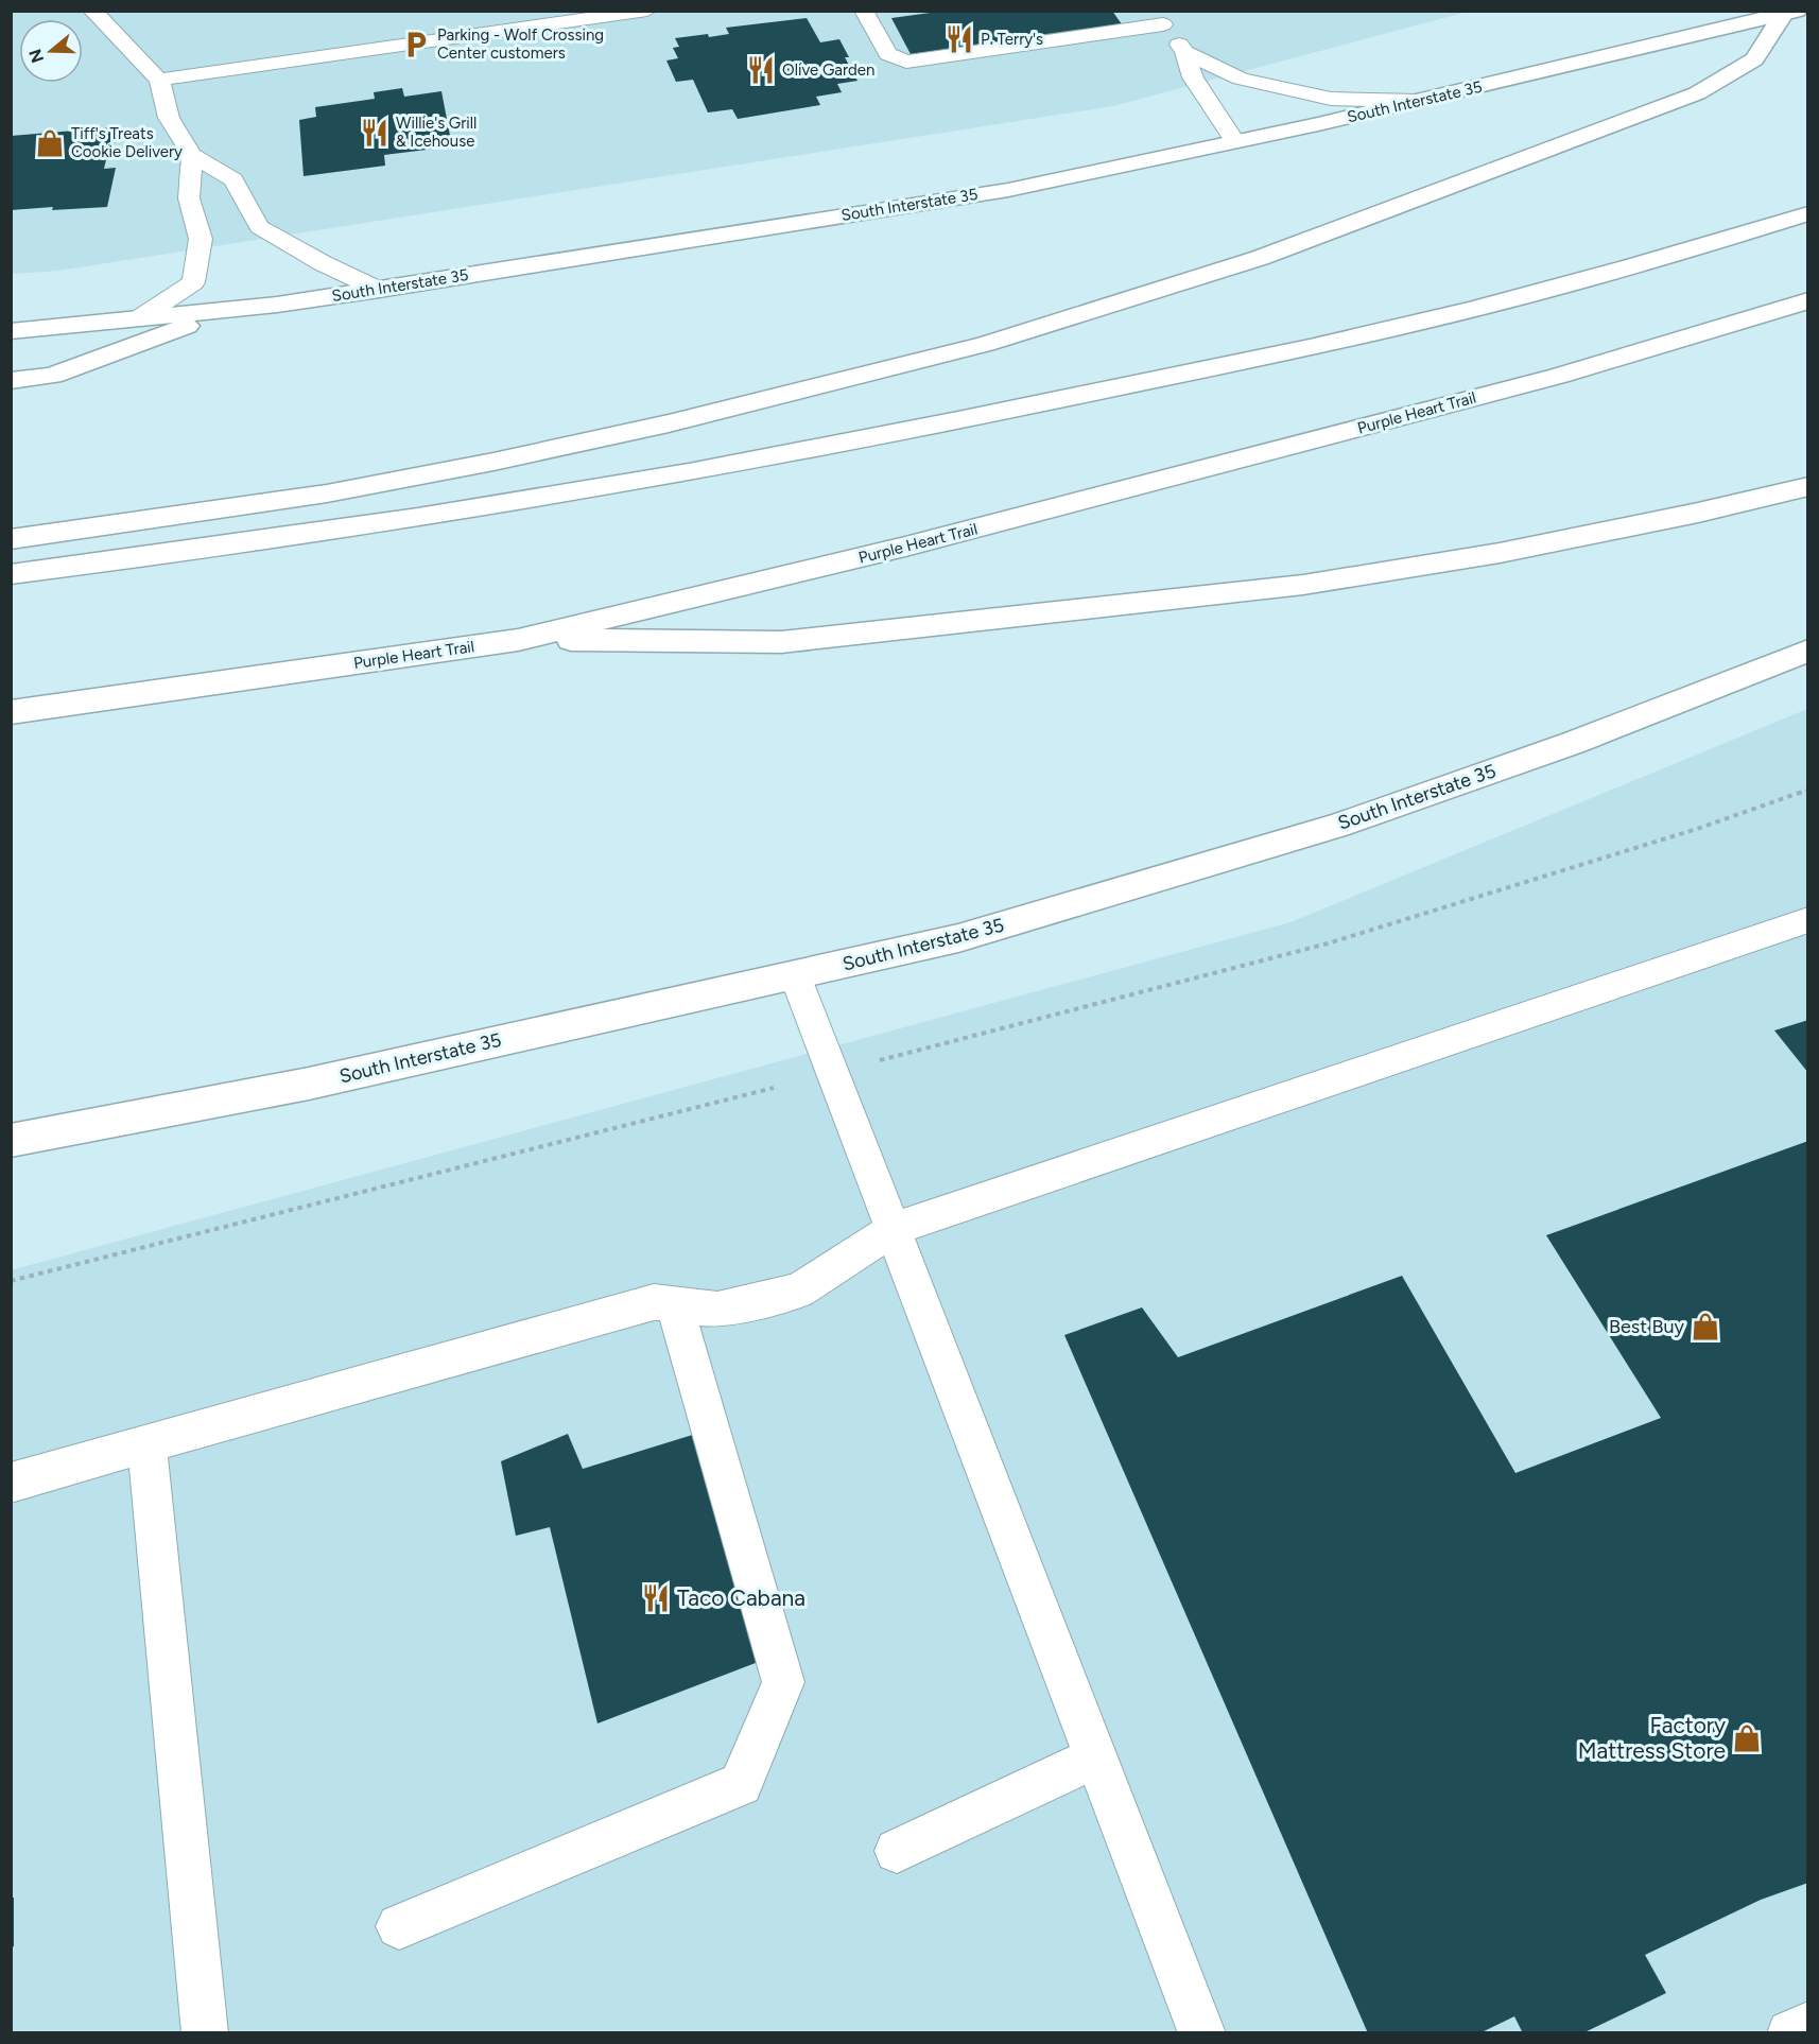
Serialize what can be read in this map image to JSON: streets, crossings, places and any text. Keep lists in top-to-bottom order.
{
  "streets": {
    "main road": ["South Interstate 35", "Purple Heart Trail"]
  },
  "places": {
    "restaurant": [
      "P. Terry's",
      "Olive Garden",
      "Willie's Grill & Icehouse",
      "Taco Cabana"
    ],
    "parking": ["Parking - Wolf Crossing Center customers"],
    "shop": ["Tiff's Treats Cookie Delivery", "Best Buy", "Factory Mattress Store"]
  },
  "north": "left"
}
